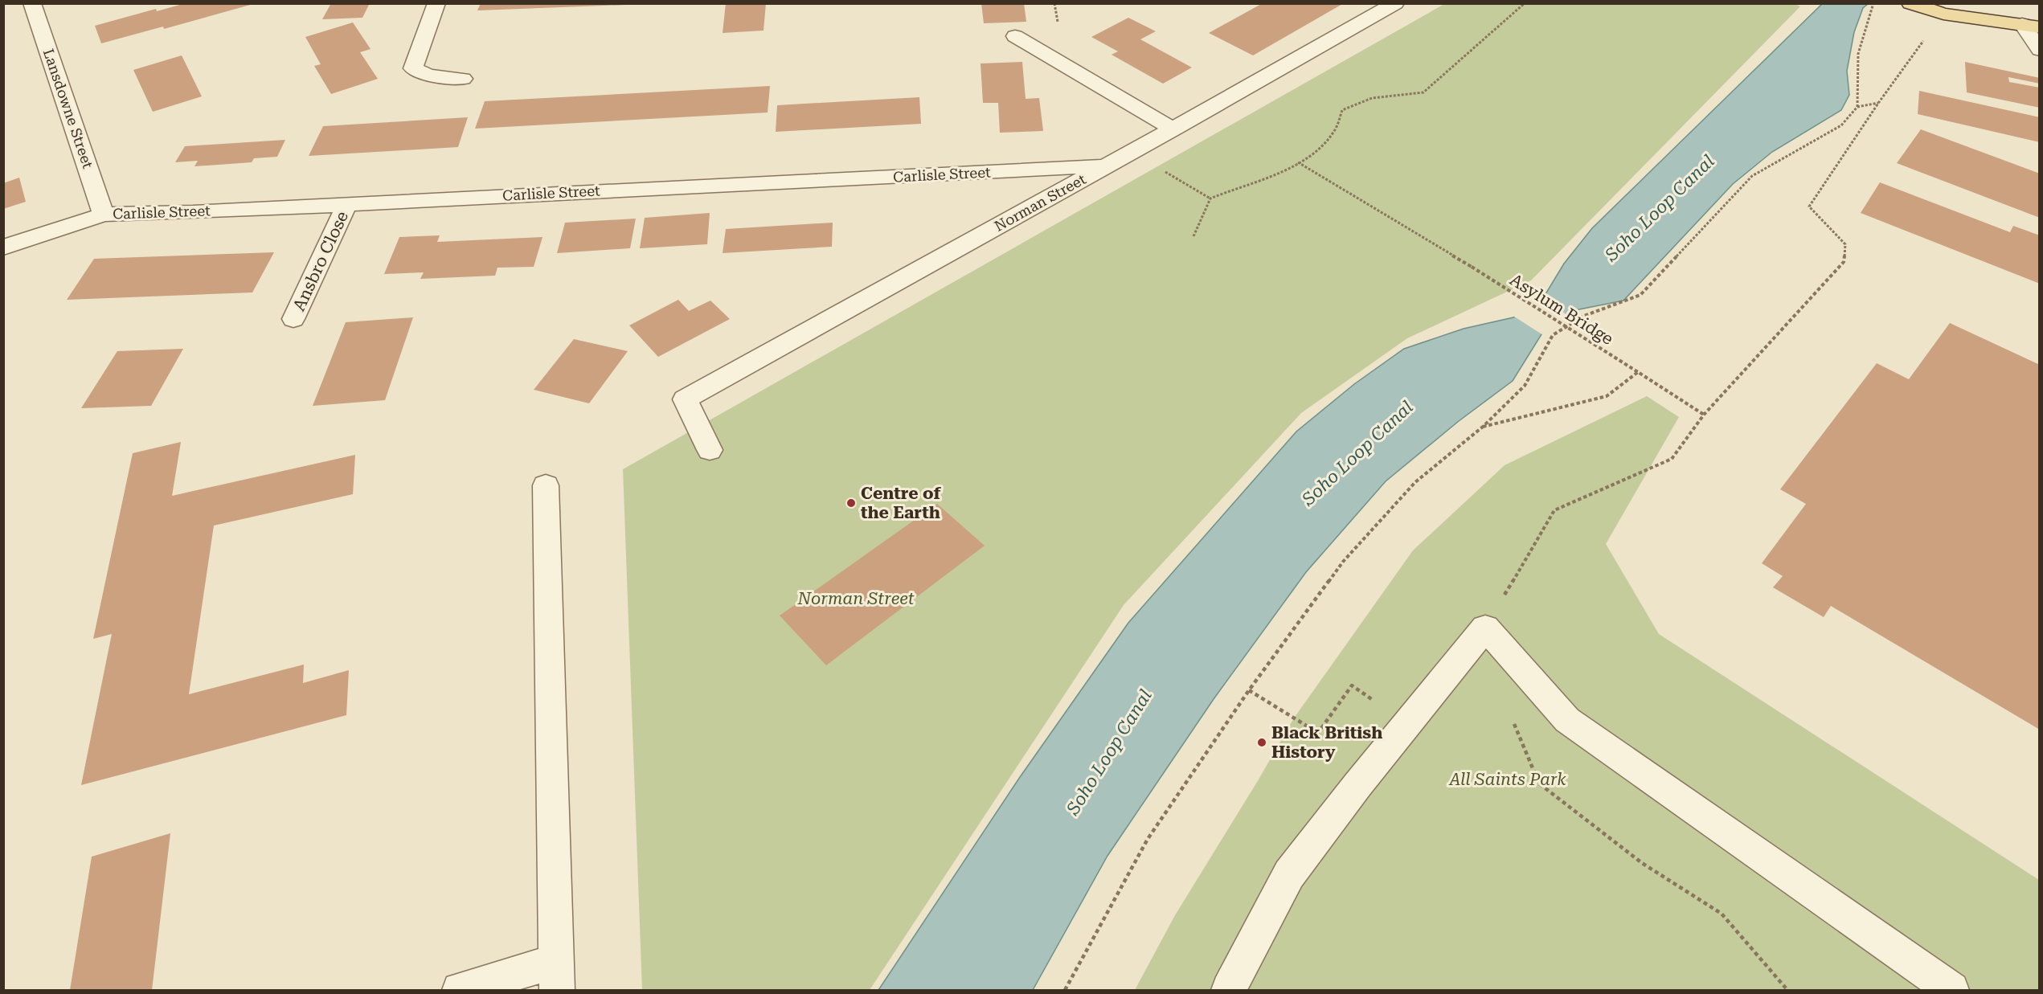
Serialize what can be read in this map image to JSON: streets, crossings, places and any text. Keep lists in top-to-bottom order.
{
  "streets": {
    "street": [
      "Lansdowne Street",
      "Carlisle Street",
      "Norman Street",
      "Ansbro Close"
    ],
    "path": ["Asylum Bridge"]
  },
  "crossings": [
    ["Lansdowne Street", "Carlisle Street"],
    ["Carlisle Street", "Norman Street"],
    ["Carlisle Street", "Ansbro Close"]
  ],
  "water": ["Soho Loop Canal"],
  "parks": ["Norman Street", "All Saints Park"],
  "places": ["Centre of the Earth", "Black British History"]
}
